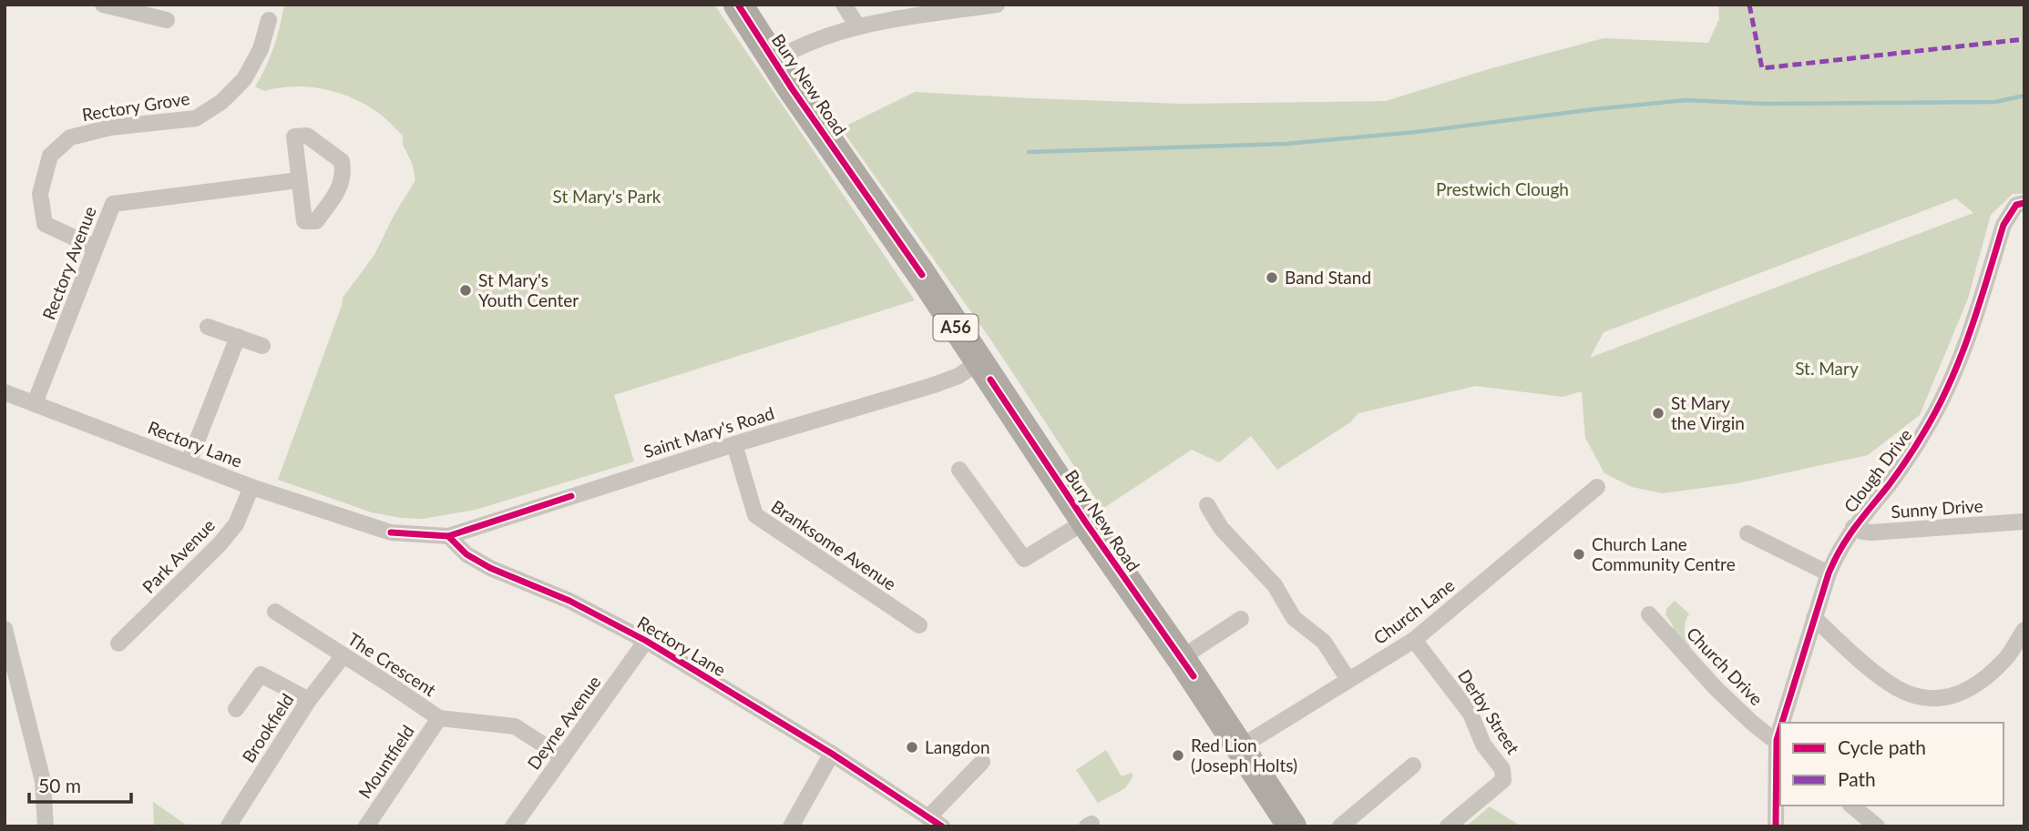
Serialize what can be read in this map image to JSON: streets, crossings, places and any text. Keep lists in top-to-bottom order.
{
  "streets": {
    "highway": ["Bury New Road", "A56"],
    "street": [
      "Rectory Grove",
      "Rectory Avenue",
      "Saint Mary's Road",
      "Rectory Lane",
      "Clough Drive",
      "Sunny Drive",
      "Branksome Avenue",
      "Park Avenue",
      "Church Lane",
      "The Crescent",
      "Church Drive",
      "Derby Street",
      "Deyne Avenue",
      "Brookfield",
      "Mountfield"
    ]
  },
  "crossings": [
    ["Bury New Road", "Saint Mary's Road"],
    ["Bury New Road", "Church Lane"],
    ["Rectory Grove", "Rectory Avenue"],
    ["Rectory Avenue", "Rectory Lane"],
    ["Saint Mary's Road", "Rectory Lane"],
    ["Saint Mary's Road", "Branksome Avenue"],
    ["Rectory Lane", "Park Avenue"],
    ["Rectory Lane", "Deyne Avenue"],
    ["Clough Drive", "Sunny Drive"],
    ["Clough Drive", "Church Drive"],
    ["Church Lane", "Derby Street"],
    ["The Crescent", "Deyne Avenue"],
    ["The Crescent", "Brookfield"],
    ["The Crescent", "Mountfield"]
  ],
  "parks": ["Prestwich Clough", "St Mary's Park", "St. Mary"],
  "places": [
    "Band Stand",
    "St Mary's Youth Center",
    "St Mary the Virgin",
    "Church Lane Community Centre",
    "Langdon",
    "Red Lion (Joseph Holts)"
  ],
  "legend": ["Cycle path", "Path"],
  "scale_bar": "50 m"
}
